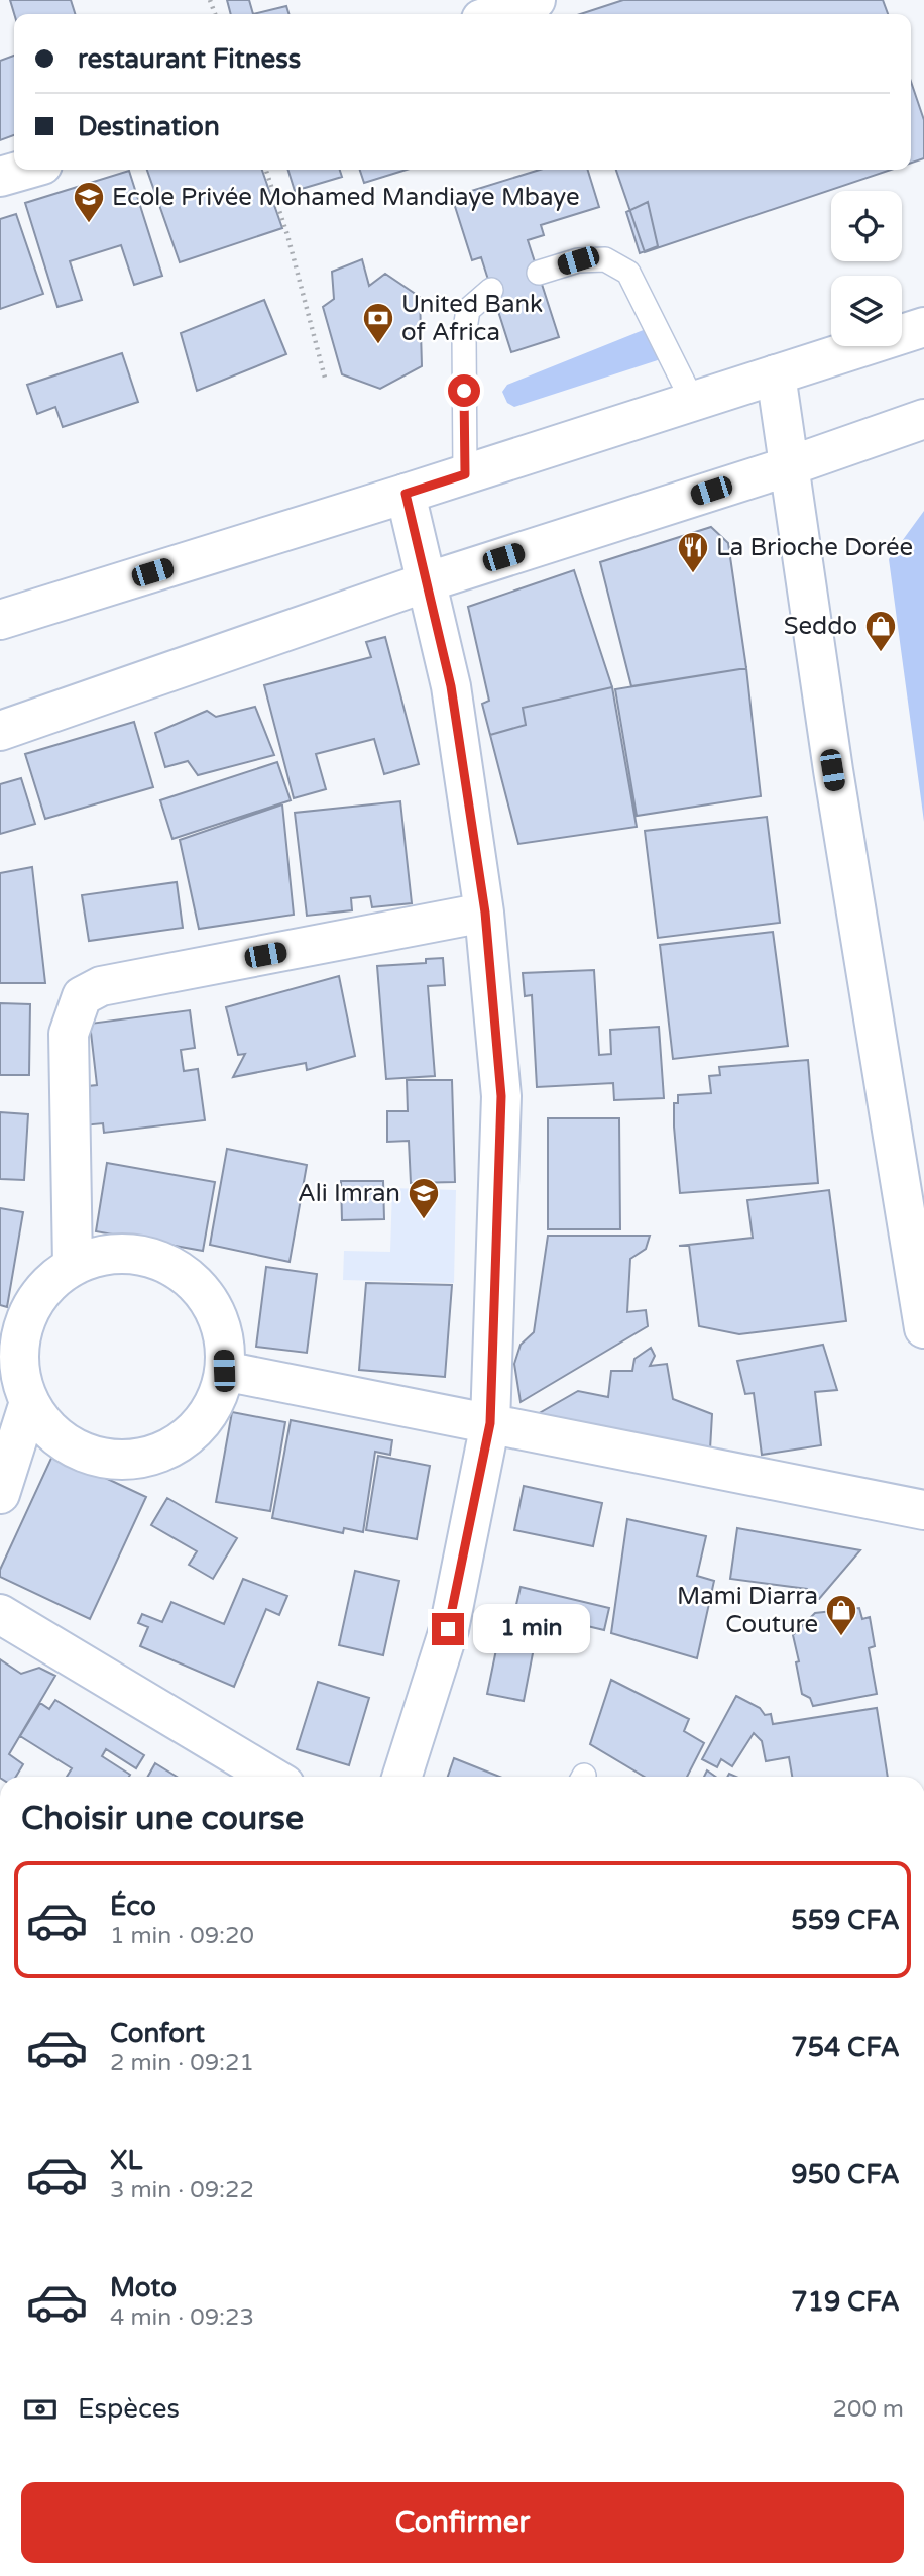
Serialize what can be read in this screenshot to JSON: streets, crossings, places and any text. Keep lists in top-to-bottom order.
{
  "places": {
    "school or university": ["Ecole Privée Mohamed Mandiaye Mbaye", "Ali Imran"],
    "bank": ["United Bank of Africa"],
    "restaurant": ["La Brioche Dorée"],
    "shop": ["Seddo", "Mami Diarra Couture"]
  },
  "page": {
    "banner": ["restaurant Fitness", "Destination"],
    "bubble": "1 min",
    "heading": "Choisir une course",
    "list": [
      {
        "name": "Éco",
        "note": "1 min · 09:20",
        "value": "559 CFA"
      },
      {
        "name": "Confort",
        "note": "2 min · 09:21",
        "value": "754 CFA"
      },
      {
        "name": "XL",
        "note": "3 min · 09:22",
        "value": "950 CFA"
      },
      {
        "name": "Moto",
        "note": "4 min · 09:23",
        "value": "719 CFA"
      }
    ],
    "pay": ["Espèces", "200 m"],
    "buttons": "Confirmer"
  }
}
